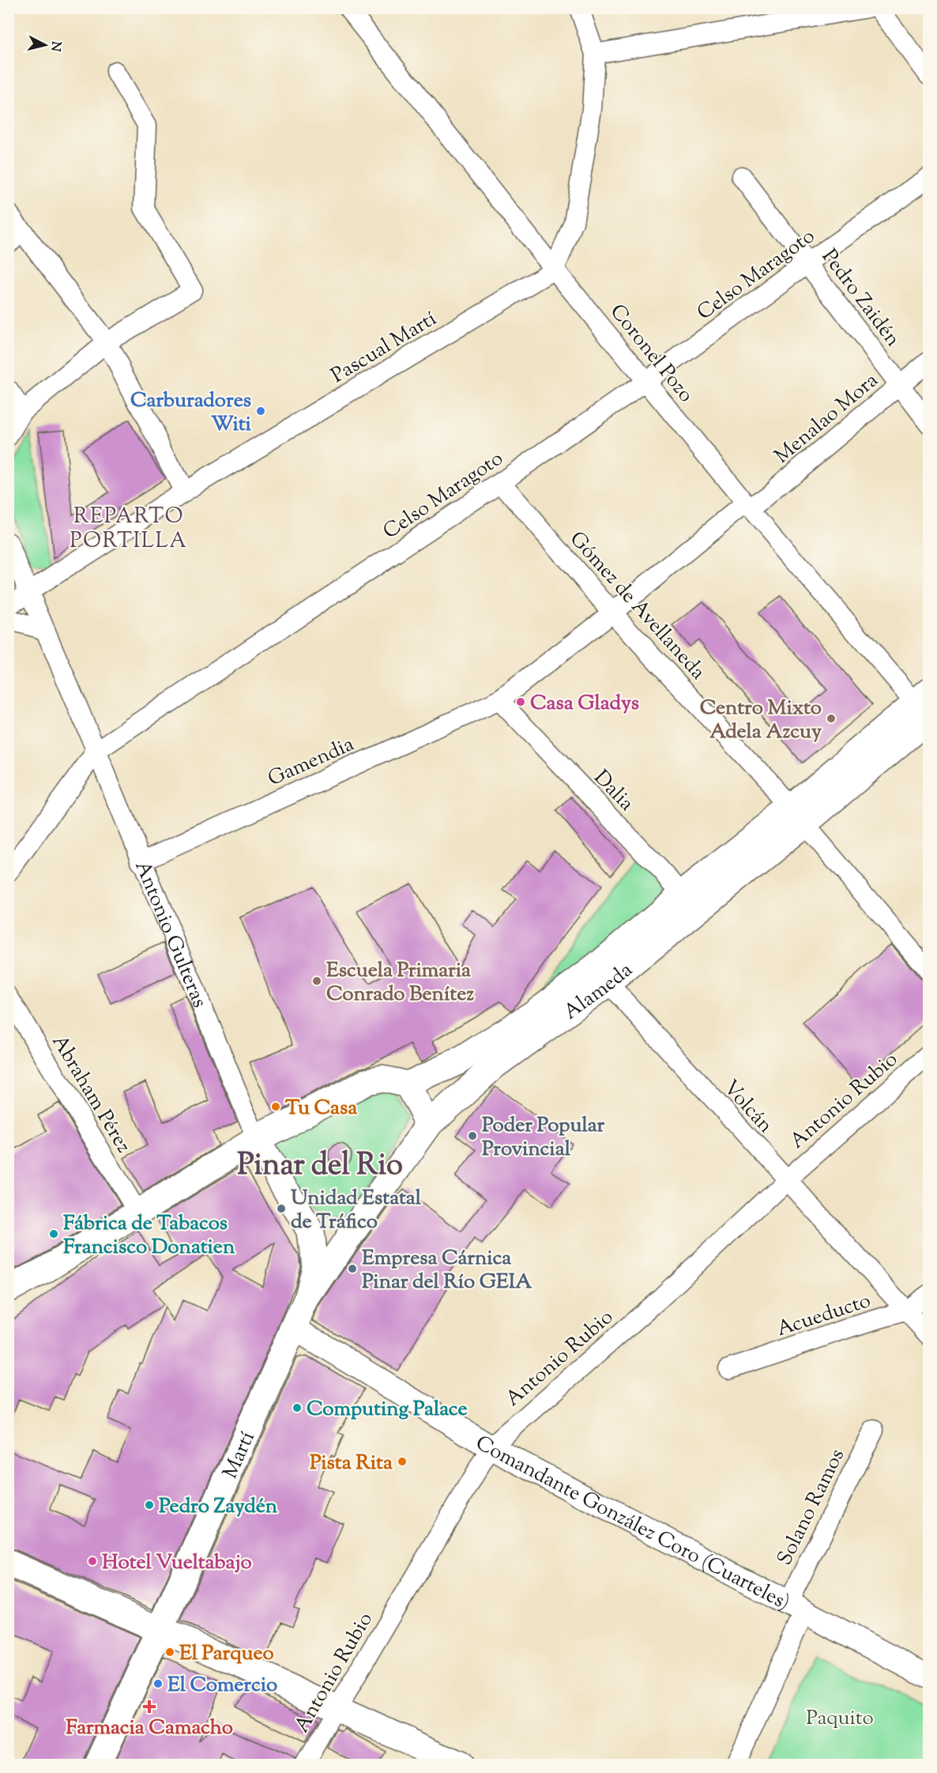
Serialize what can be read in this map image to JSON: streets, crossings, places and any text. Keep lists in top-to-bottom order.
{
  "streets": {
    "main road": ["Antonio Gulteras", "Alameda", "Martí"],
    "street": [
      "Celso Maragoto",
      "Pedro Zaidén",
      "Pascual Martí",
      "Coronel Pozo",
      "Menalao Mora",
      "Gómez de Avellaneda",
      "Gamendia",
      "Dalia",
      "Abraham Pérez",
      "Antonio Rubio",
      "Volcán",
      "Acueducto",
      "Solano Ramos",
      "Comandante González Coro (Cuarteles)"
    ]
  },
  "crossings": [
    ["Celso Maragoto", "Pedro Zaidén"],
    ["Celso Maragoto", "Coronel Pozo"],
    ["Celso Maragoto", "Gómez de Avellaneda"],
    ["Celso Maragoto", "Antonio Gulteras"],
    ["Pedro Zaidén", "Menalao Mora"],
    ["Pascual Martí", "Coronel Pozo"],
    ["Pascual Martí", "Antonio Gulteras"],
    ["Coronel Pozo", "Menalao Mora"],
    ["Coronel Pozo", "Alameda"],
    ["Menalao Mora", "Gómez de Avellaneda"],
    ["Menalao Mora", "Gamendia"],
    ["Menalao Mora", "Dalia"],
    ["Gómez de Avellaneda", "Alameda"],
    ["Gamendia", "Dalia"],
    ["Gamendia", "Antonio Gulteras"],
    ["Dalia", "Alameda"],
    ["Antonio Gulteras", "Alameda"],
    ["Antonio Gulteras", "Martí"],
    ["Alameda", "Volcán"],
    ["Alameda", "Martí"],
    ["Antonio Rubio", "Volcán"],
    ["Antonio Rubio", "Comandante González Coro (Cuarteles)"],
    ["Volcán", "Acueducto"],
    ["Martí", "Comandante González Coro (Cuarteles)"],
    ["Solano Ramos", "Comandante González Coro (Cuarteles)"]
  ],
  "districts": ["REPARTO PORTILLA", "Pinar del Rio"],
  "parks": ["Paquito"],
  "places": {
    "other": [
      "Carburadores Witi",
      "Casa Gladys",
      "Centro Mixto Adela Azcuy",
      "Escuela Primaria Conrado Benítez",
      "Tu Casa",
      "Poder Popular Provincial",
      "Unidad Estatal de Tráfico",
      "Fábrica de Tabacos Francisco Donatien",
      "Empresa Cárnica Pinar del Río GEIA",
      "Computing Palace",
      "Pista Rita",
      "Pedro Zaydén",
      "Hotel Vueltabajo",
      "El Parqueo",
      "El Comercio"
    ],
    "health": ["Farmacia Camacho"]
  },
  "north": "right"
}
